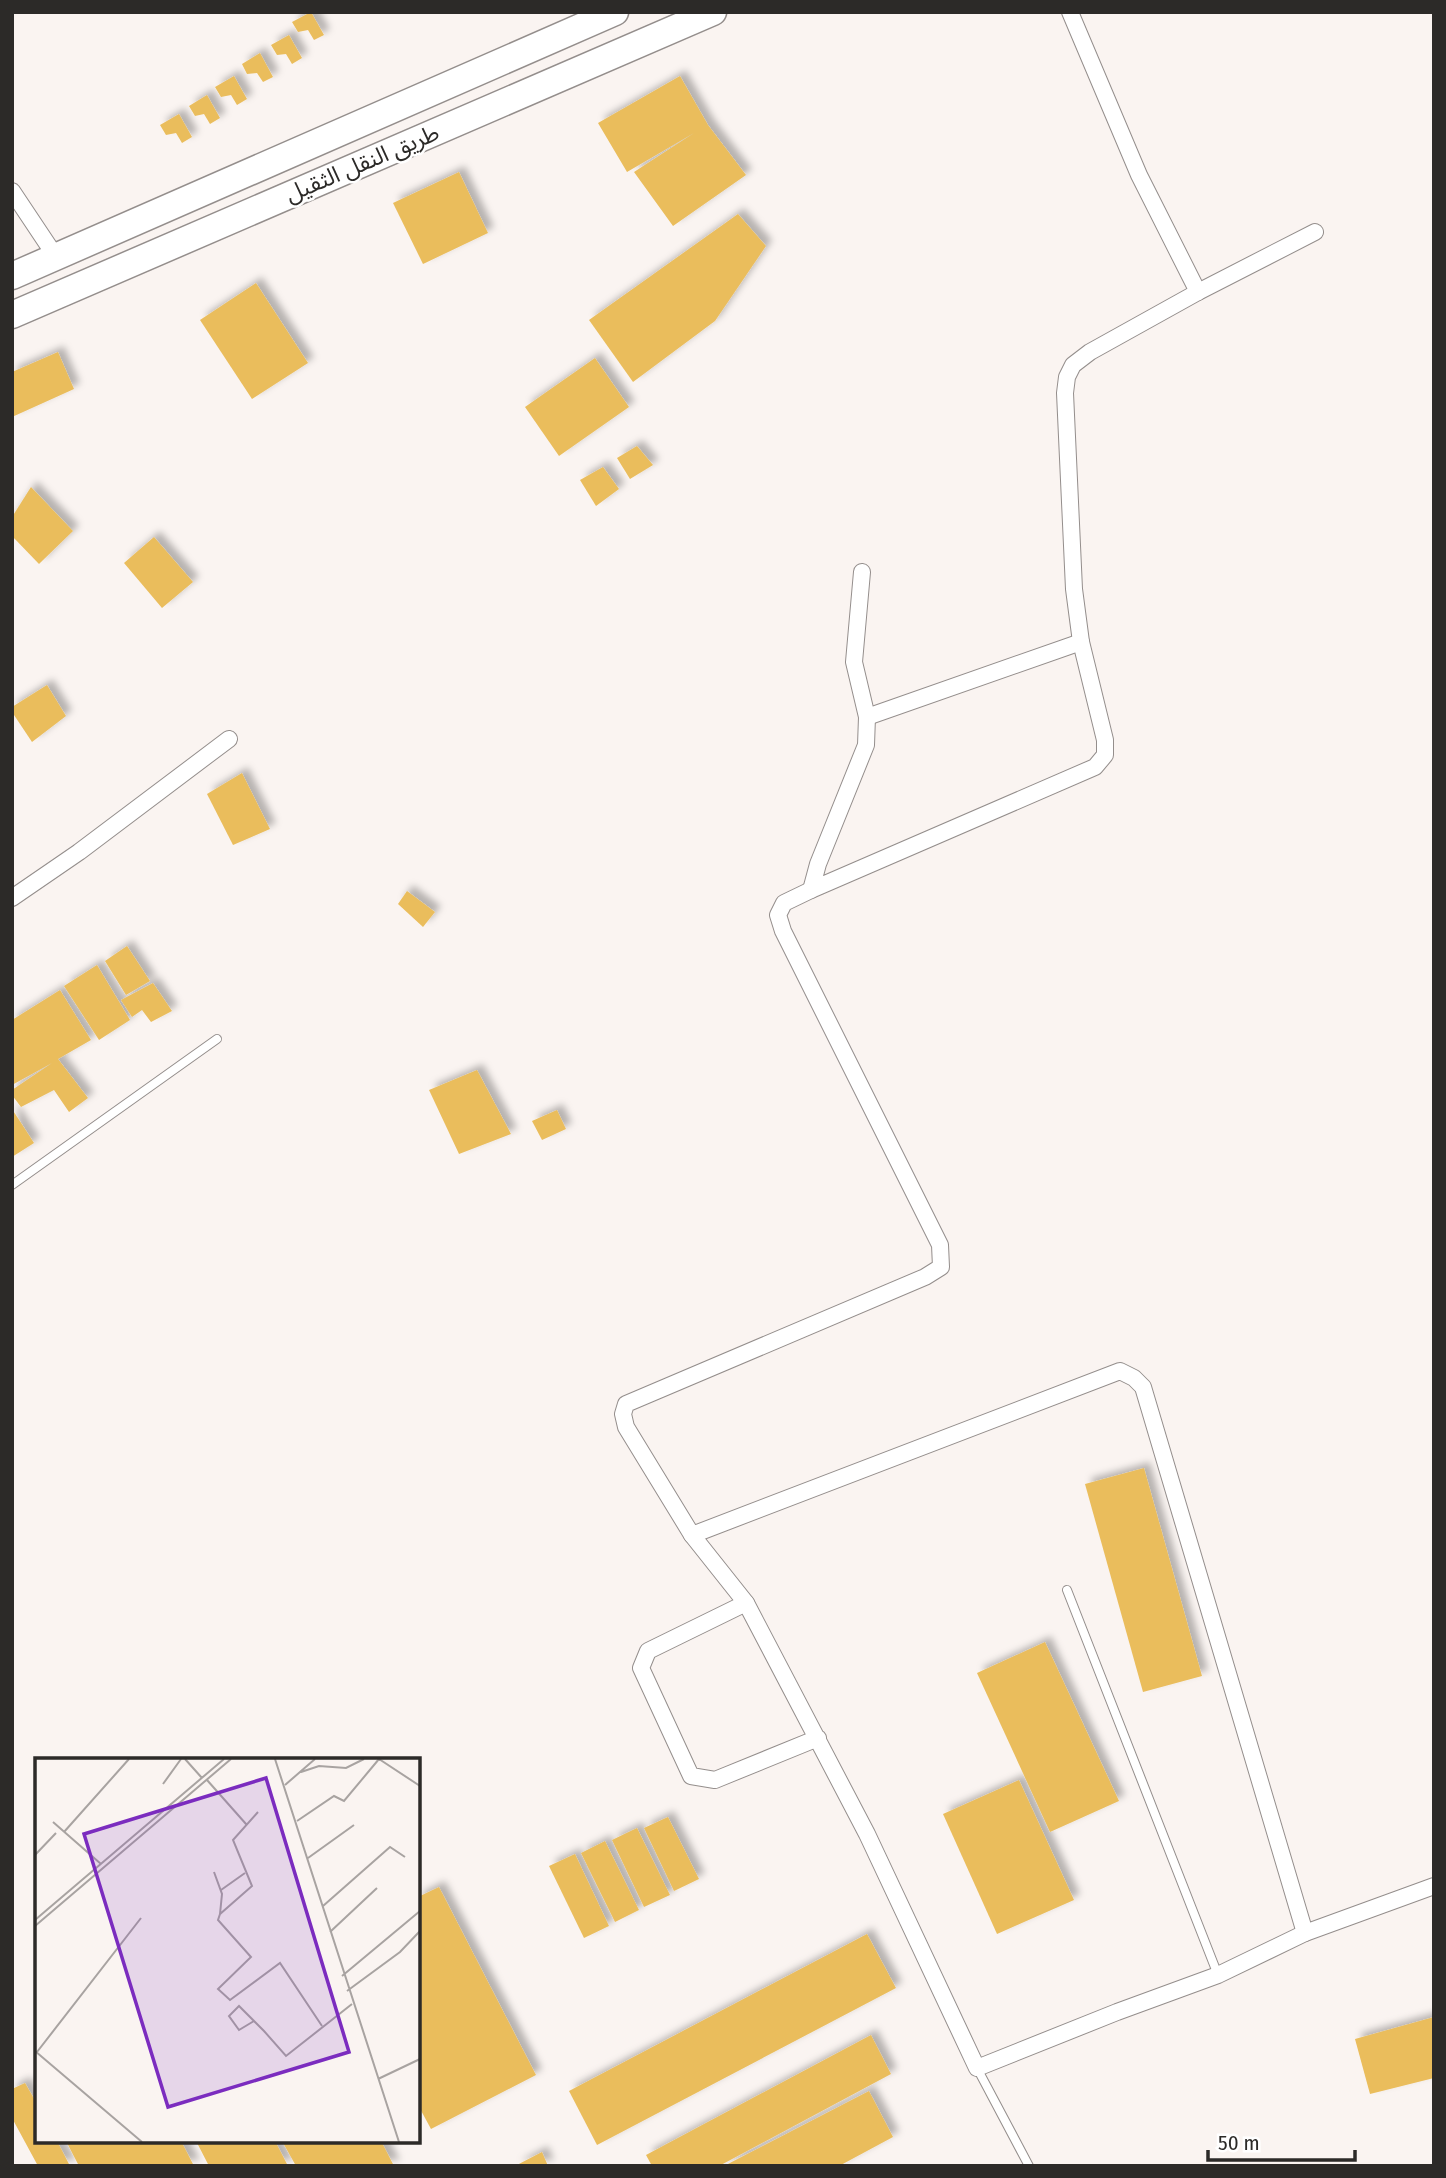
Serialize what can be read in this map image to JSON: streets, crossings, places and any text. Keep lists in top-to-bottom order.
{
  "streets": {
    "highway": ["طريق النقل الثقيل"]
  },
  "scale_bar": "50 m"
}
